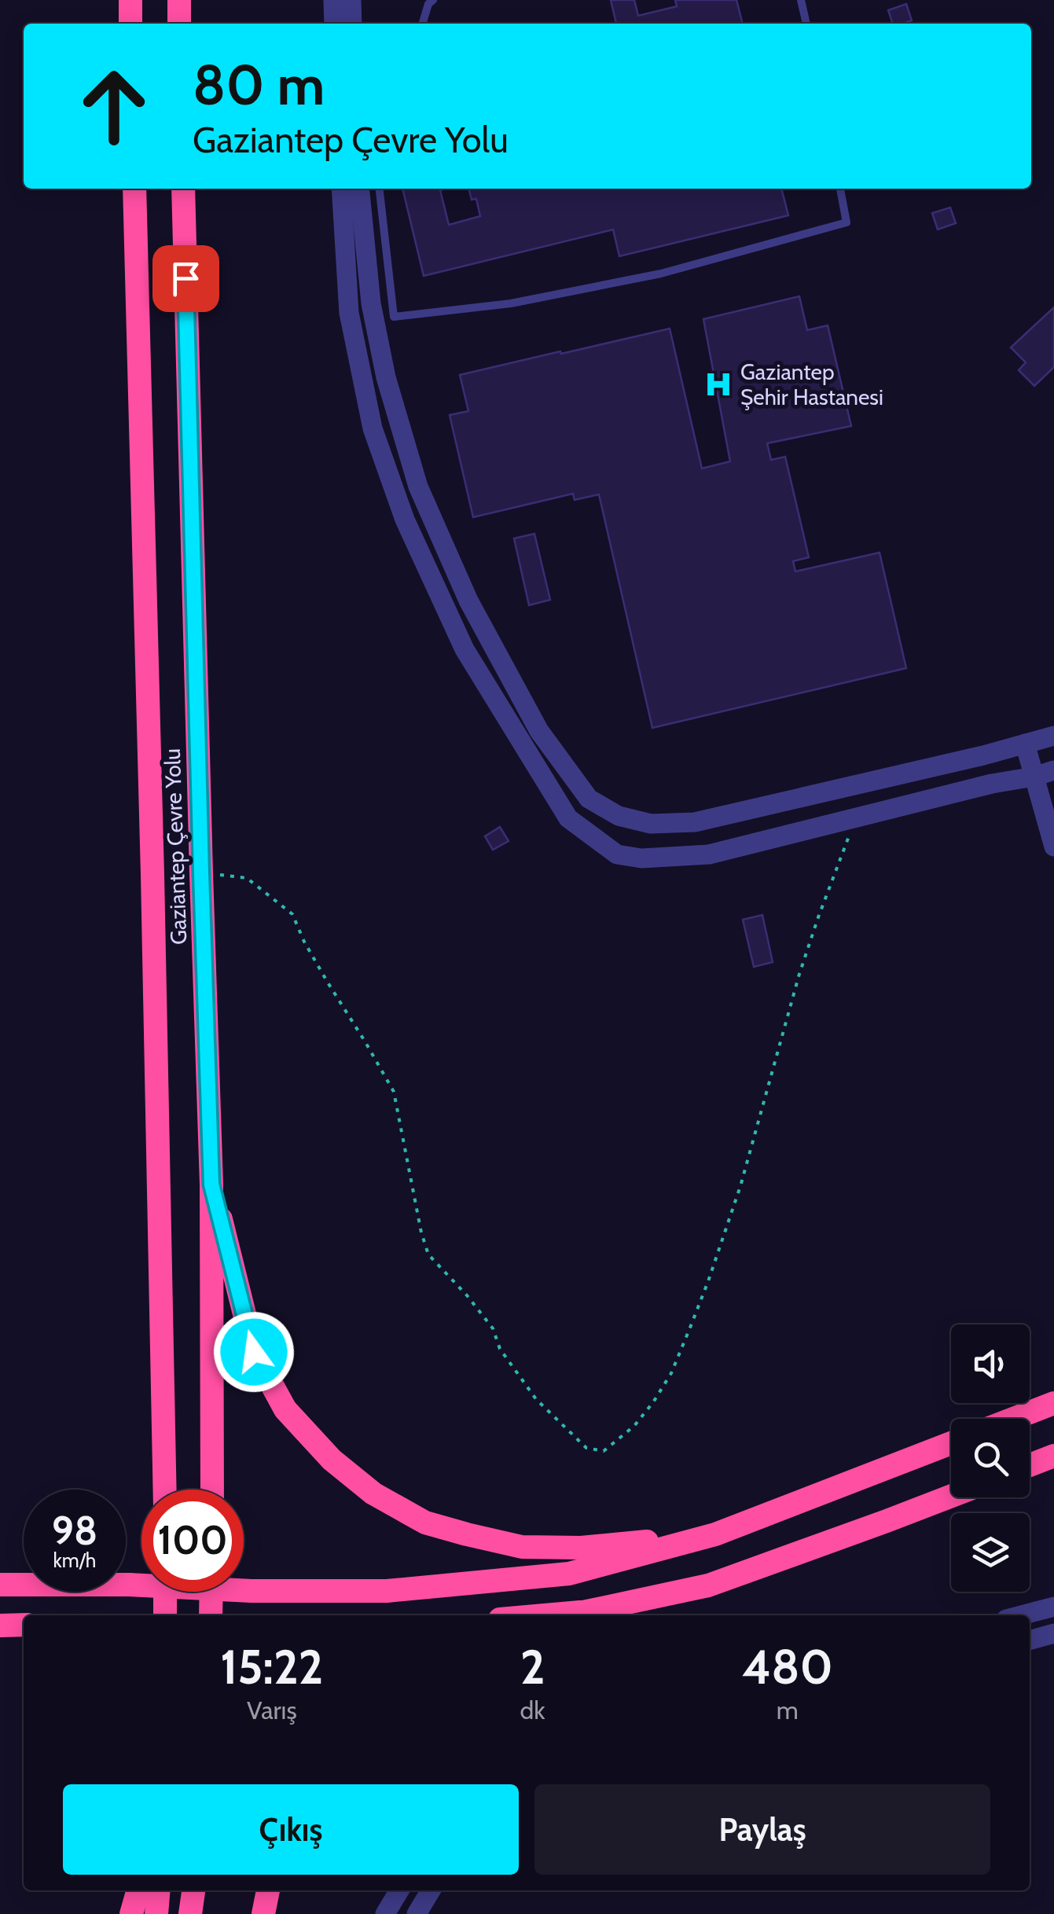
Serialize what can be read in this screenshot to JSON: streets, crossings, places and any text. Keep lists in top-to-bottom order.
{
  "streets": {
    "highway": ["Gaziantep Çevre Yolu"]
  },
  "places": {
    "hospital": ["Gaziantep Şehir Hastanesi"]
  },
  "page": {
    "turn": ["80 m", "Gaziantep Çevre Yolu"],
    "speed": "98 km/h",
    "limit": "100",
    "eta": [
      "15:22",
      "Varış",
      "2",
      "dk",
      "480",
      "m"
    ],
    "buttons": ["Çıkış", "Paylaş"]
  }
}
